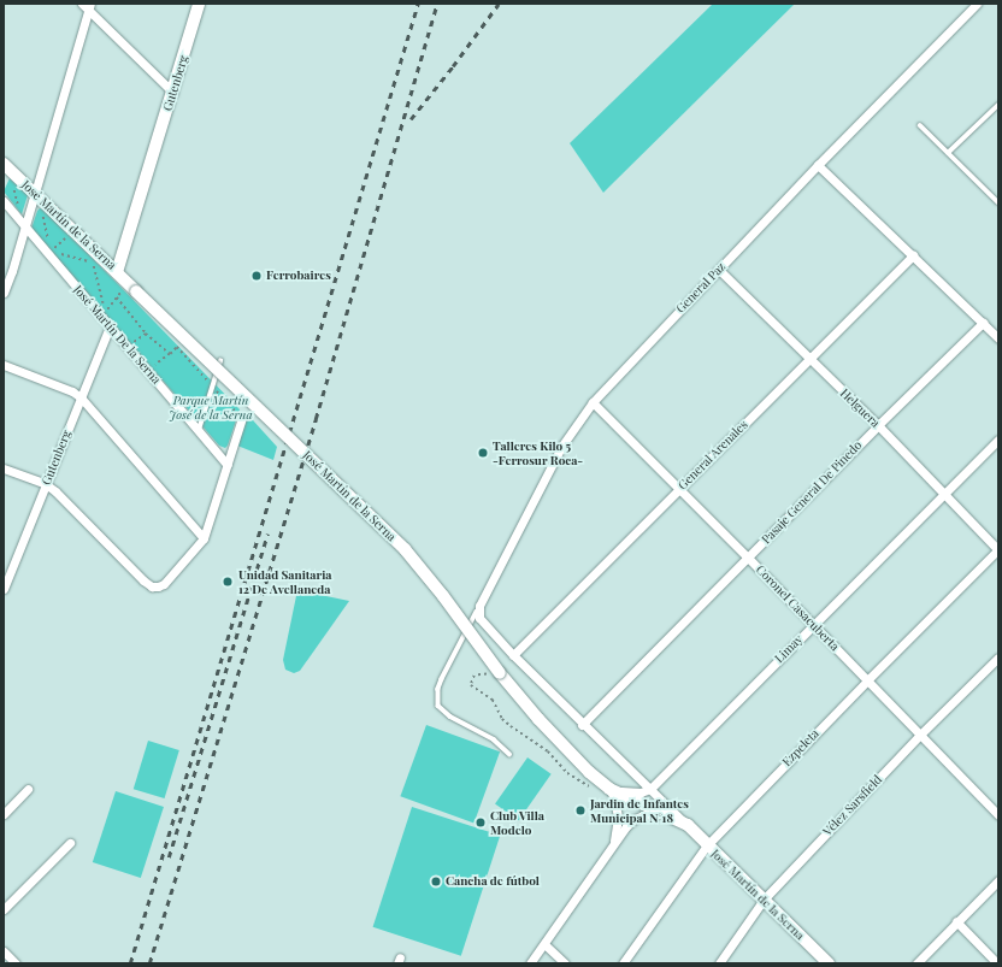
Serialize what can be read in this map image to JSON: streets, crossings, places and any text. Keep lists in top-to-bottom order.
{
  "streets": {
    "street": [
      "Gutenberg",
      "José Martín de la Serna",
      "General Paz",
      "José Martín De la Serna",
      "Helguera",
      "General Arenales",
      "Pasaje General De Pinedo",
      "Coronel Casacuberta",
      "Limay",
      "Ezpeleta",
      "Vélez Sarsfield"
    ]
  },
  "crossings": [
    ["Gutenberg", "José Martín de la Serna"],
    ["Gutenberg", "José Martín De la Serna"],
    ["José Martín de la Serna", "General Paz"],
    ["José Martín de la Serna", "General Arenales"],
    ["José Martín de la Serna", "Pasaje General De Pinedo"],
    ["José Martín de la Serna", "Limay"],
    ["José Martín de la Serna", "Ezpeleta"],
    ["José Martín de la Serna", "Vélez Sarsfield"],
    ["General Paz", "Helguera"],
    ["General Paz", "Coronel Casacuberta"],
    ["Helguera", "General Arenales"],
    ["Helguera", "Pasaje General De Pinedo"],
    ["Helguera", "Limay"],
    ["Helguera", "Ezpeleta"],
    ["General Arenales", "Coronel Casacuberta"],
    ["Pasaje General De Pinedo", "Coronel Casacuberta"],
    ["Coronel Casacuberta", "Limay"],
    ["Coronel Casacuberta", "Ezpeleta"],
    ["Coronel Casacuberta", "Vélez Sarsfield"]
  ],
  "parks": ["Parque Martín José de la Serna"],
  "places": [
    "Ferrobaires",
    "Talleres Kilo 5 -Ferrosur Roca-",
    "Unidad Sanitaria 12 De Avellaneda",
    "Jardin de Infantes Municipal N°18",
    "Club Villa Modelo",
    "Cancha de fútbol"
  ]
}
